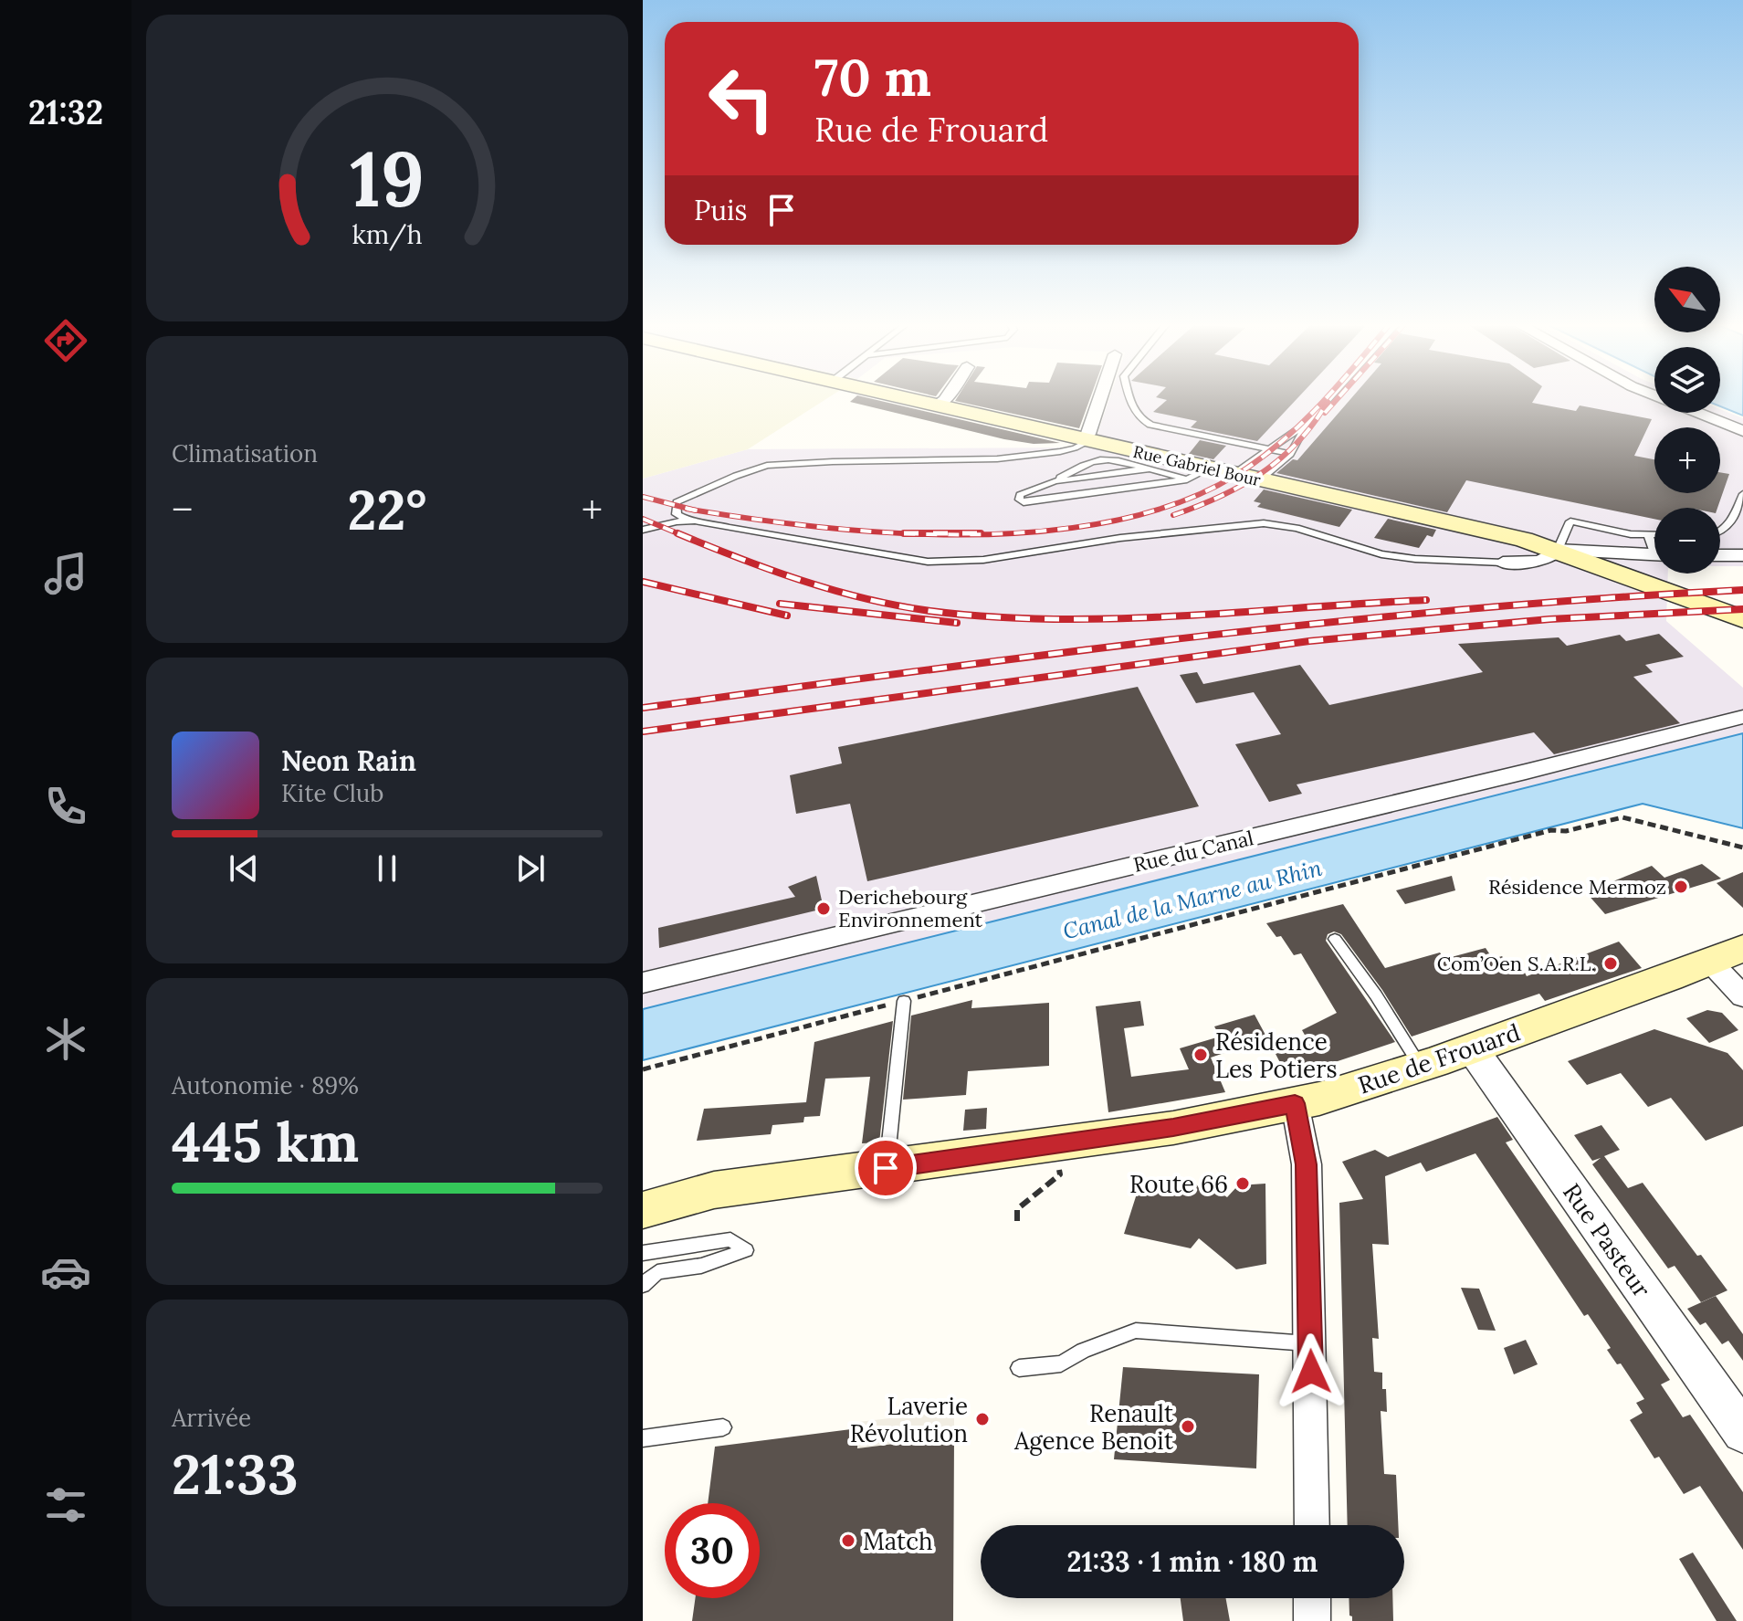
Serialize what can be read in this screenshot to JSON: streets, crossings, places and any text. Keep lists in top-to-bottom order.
{
  "streets": {
    "main road": ["Rue Gabriel Bour", "Rue de Frouard"],
    "street": ["Rue du Canal", "Rue Pasteur"]
  },
  "crossings": [
    ["Rue de Frouard", "Rue Pasteur"]
  ],
  "water": ["Canal de la Marne au Rhin"],
  "places": [
    "Résidence Mermoz",
    "Derichebourg Environnement",
    "Com’Oen S.A.R.L.",
    "Résidence Les Potiers",
    "Route 66",
    "Laverie Révolution",
    "Renault Agence Benoit",
    "Match"
  ],
  "north": "top left",
  "page": {
    "tabs": "21:32",
    "turn": ["70 m", "Rue de Frouard"],
    "then": "Puis",
    "map_buttons": ["+", "−"],
    "tile": [
      "Climatisation",
      ["Autonomie · 89%", "445 km"],
      ["Arrivée", "21:33"]
    ],
    "heat": ["−", "22°", "+"],
    "song": ["Neon Rain", "Kite Club"],
    "limit": "30",
    "trip": "21:33 · 1 min · 180 m",
    "gauge": ["19", "km/h"]
  }
}
